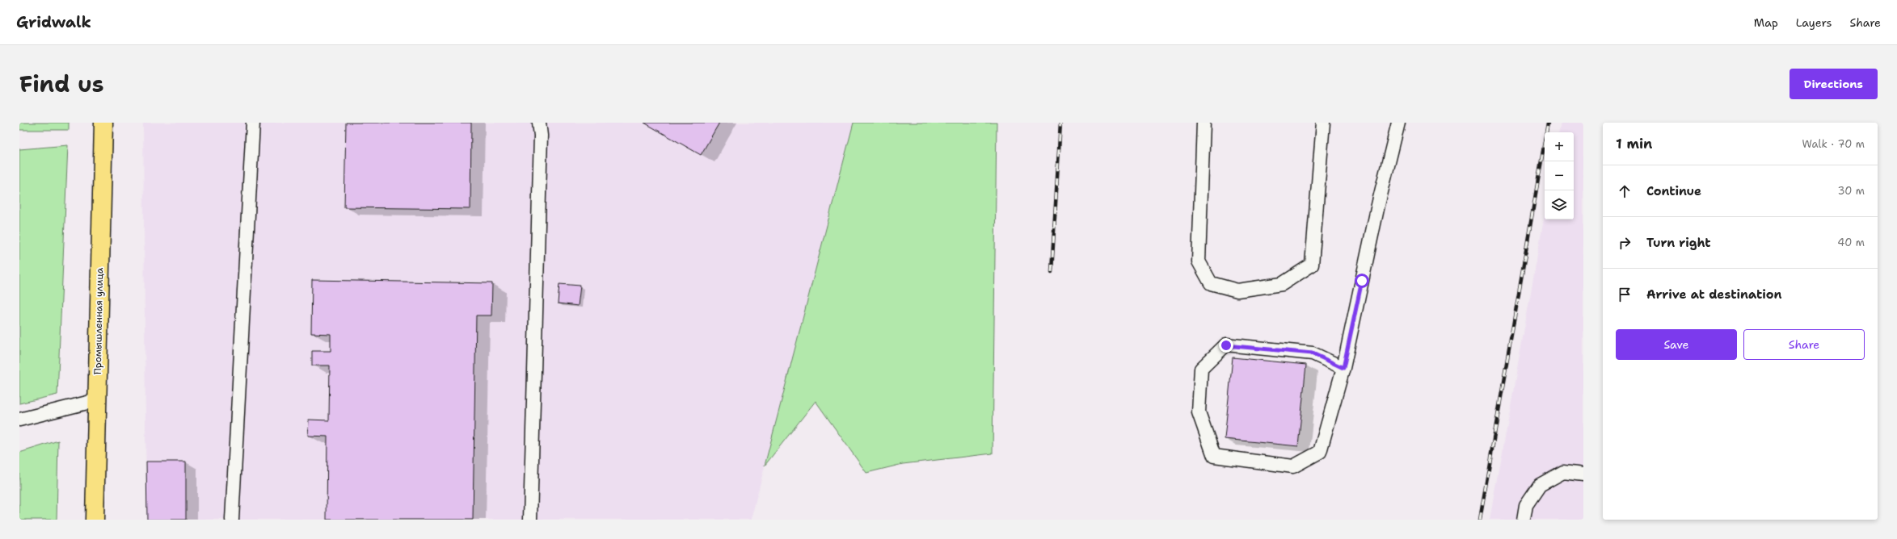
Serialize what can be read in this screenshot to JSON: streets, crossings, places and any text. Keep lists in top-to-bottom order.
{
  "streets": {
    "main road": ["Промышленная улица"]
  },
  "page": {
    "header": "Gridwalk",
    "nav": ["Map", "Layers", "Share"],
    "title": "Find us",
    "buttons": [
      "Directions",
      ["Save", "Share"]
    ],
    "heading": ["1 min", "Walk · 70 m"],
    "map_buttons": ["+", "−"],
    "list": [
      ["Continue", "30 m"],
      ["Turn right", "40 m"],
      "Arrive at destination"
    ]
  }
}
